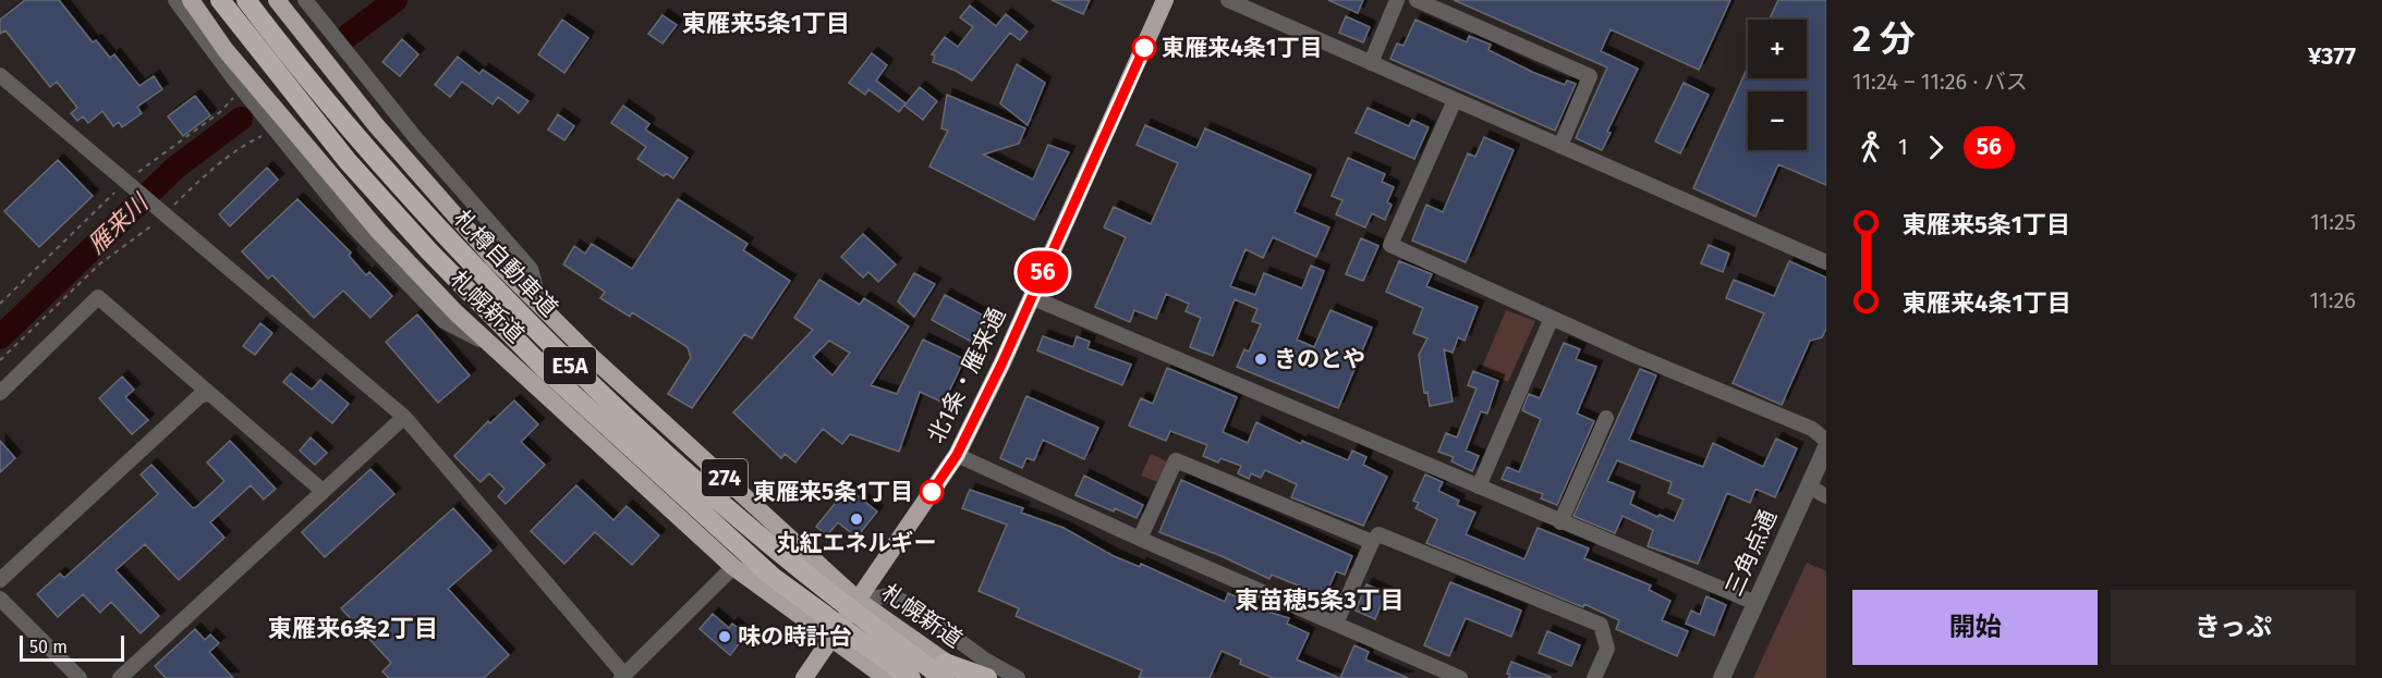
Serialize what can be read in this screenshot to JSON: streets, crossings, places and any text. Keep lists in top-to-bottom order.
{
  "streets": {
    "highway": [
      "札樽自動車道",
      "札幌新道",
      "E5A",
      "北1条・雁来通",
      "274"
    ],
    "street": ["三角点通"]
  },
  "crossings": [
    ["札樽自動車道", "札幌新道"],
    ["札幌新道", "北1条・雁来通"]
  ],
  "districts": ["東雁来5条1丁目", "東苗穂5条3丁目", "東雁来6条2丁目"],
  "water": ["雁来川"],
  "places": [
    "東雁来4条1丁目",
    "きのとや",
    "東雁来5条1丁目",
    "丸紅エネルギー",
    "味の時計台"
  ],
  "lines": ["bus line 56"],
  "scale_bar": "50 m",
  "page": {
    "on_map": "56",
    "heading": ["2 分", "11:24 – 11:26 · バス", "¥377"],
    "map_buttons": ["+", "−"],
    "legs": ["1", "56"],
    "list": [
      {
        "name": "東雁来5条1丁目",
        "value": "11:25"
      },
      {
        "name": "東雁来4条1丁目",
        "value": "11:26"
      }
    ],
    "buttons": ["開始", "きっぷ"],
    "scale": "50 m"
  }
}
